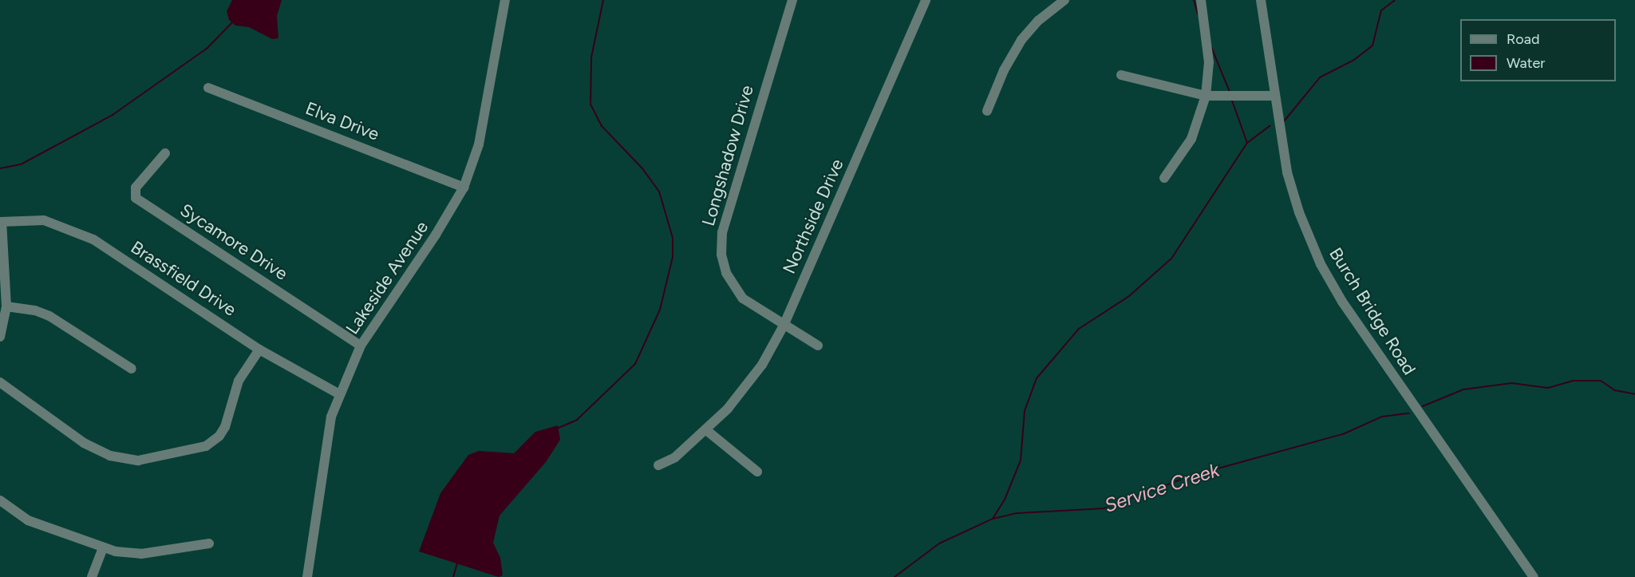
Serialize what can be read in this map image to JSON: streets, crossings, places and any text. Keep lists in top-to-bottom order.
{
  "streets": {
    "street": [
      "Elva Drive",
      "Longshadow Drive",
      "Northside Drive",
      "Sycamore Drive",
      "Lakeside Avenue",
      "Brassfield Drive",
      "Burch Bridge Road"
    ]
  },
  "crossings": [
    ["Elva Drive", "Lakeside Avenue"],
    ["Longshadow Drive", "Northside Drive"],
    ["Sycamore Drive", "Lakeside Avenue"],
    ["Lakeside Avenue", "Brassfield Drive"]
  ],
  "water": ["Service Creek"],
  "legend": ["Road", "Water"]
}
